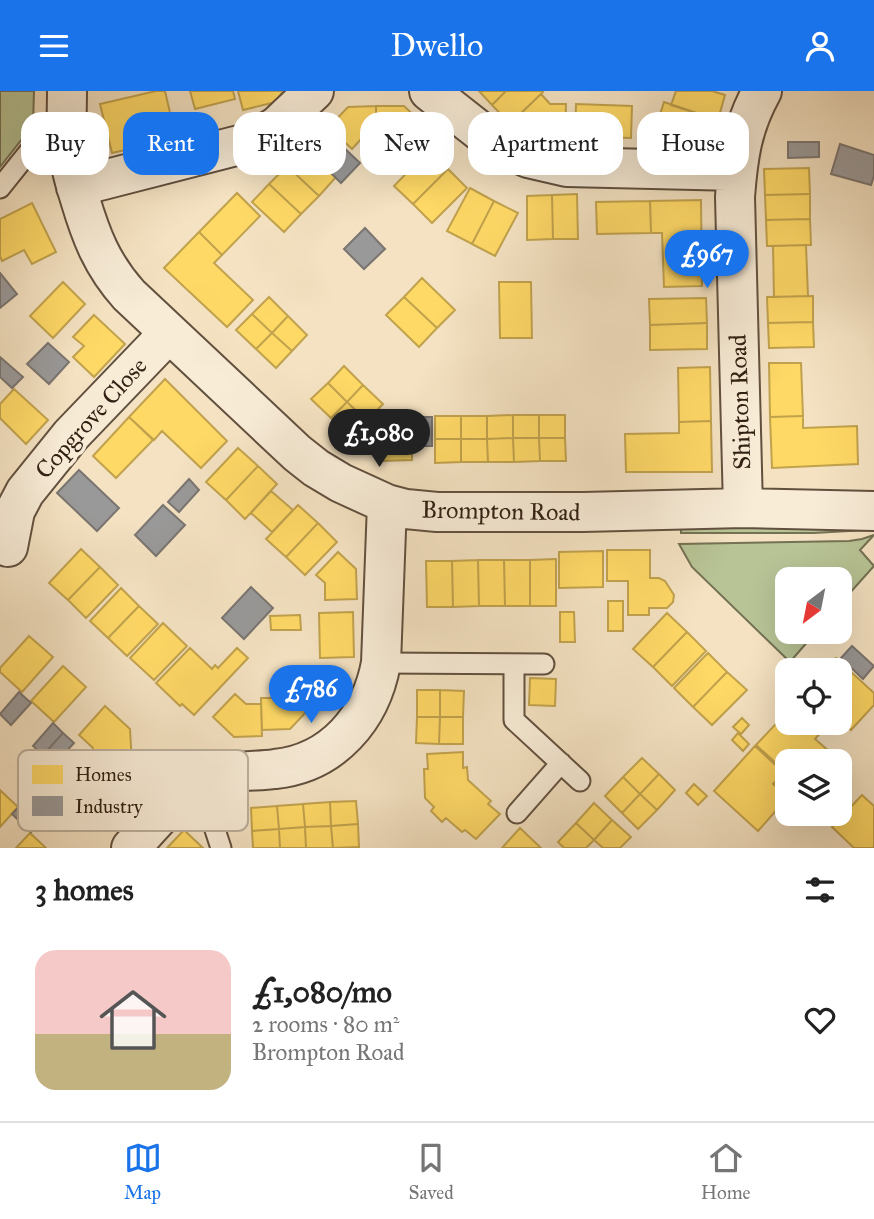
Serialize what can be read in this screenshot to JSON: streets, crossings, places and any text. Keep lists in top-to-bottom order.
{
  "streets": {
    "street": ["Shipton Road", "Copgrove Close", "Brompton Road"]
  },
  "crossings": [
    ["Shipton Road", "Brompton Road"],
    ["Copgrove Close", "Brompton Road"]
  ],
  "legend": ["Homes", "Industry"],
  "north": "bottom left",
  "page": {
    "header": "Dwello",
    "chip": [
      "Buy",
      "Rent",
      "Filters",
      "New",
      "Apartment",
      "House"
    ],
    "price": ["£967", "£1,080", "£786"],
    "heading": "3 homes",
    "list": [
      {
        "name": "£1,080/mo",
        "note": "2 rooms · 80 m² · Brompton Road"
      }
    ],
    "tabs": ["Map", "Saved", "Home"]
  }
}
